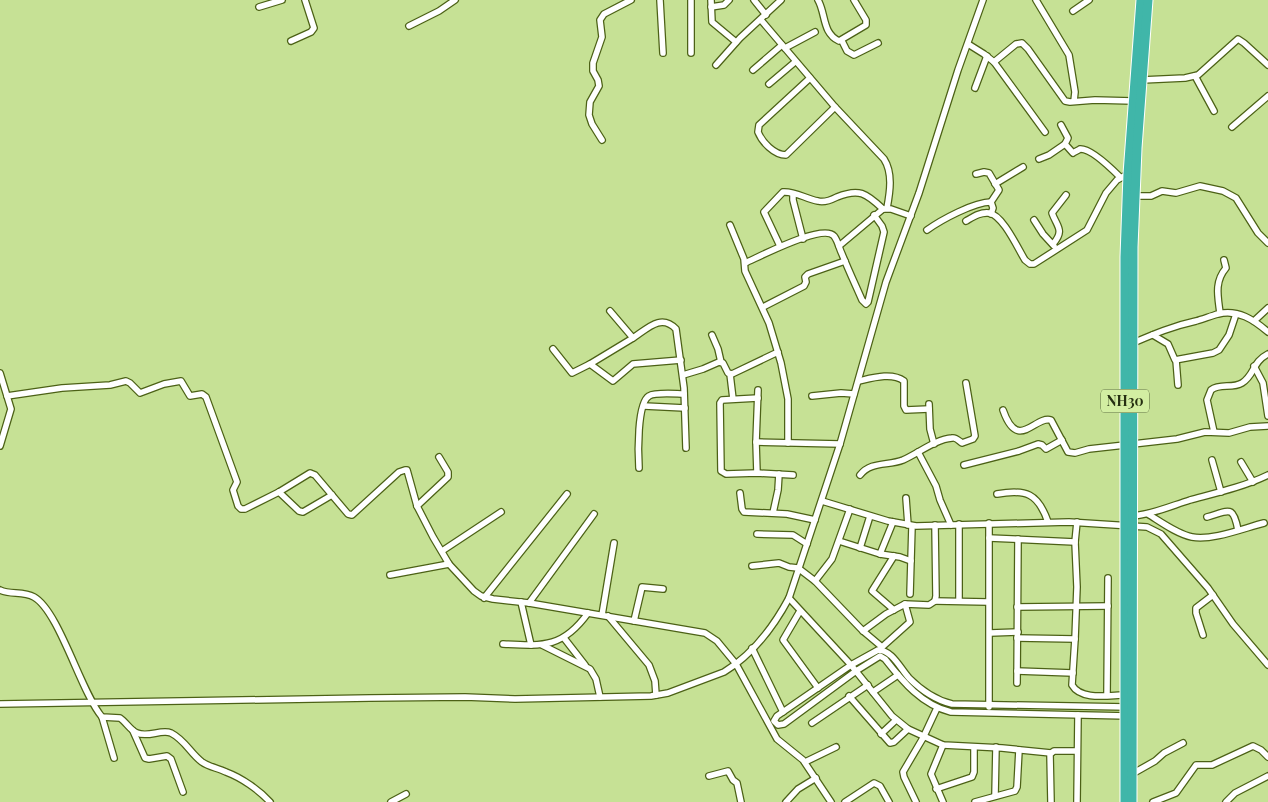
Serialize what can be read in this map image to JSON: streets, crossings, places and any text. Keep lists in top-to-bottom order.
{
  "streets": {
    "highway": ["NH30"]
  }
}
